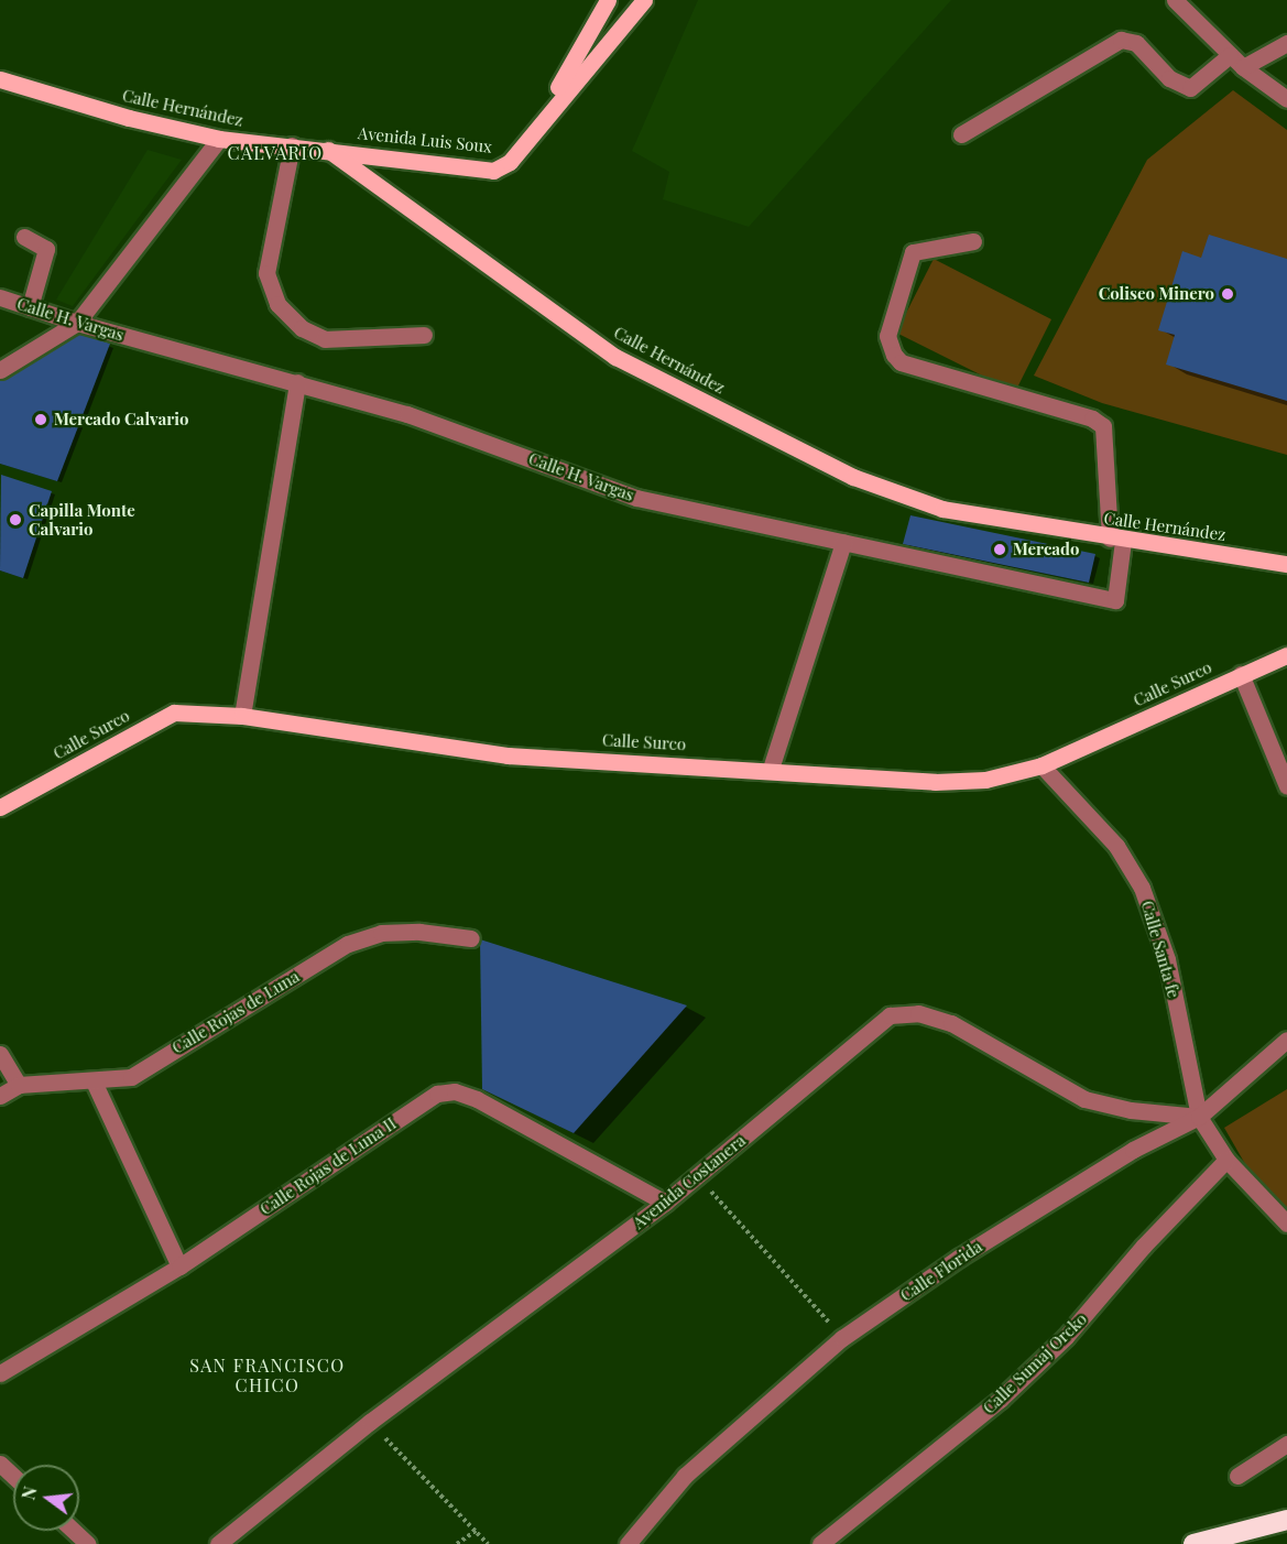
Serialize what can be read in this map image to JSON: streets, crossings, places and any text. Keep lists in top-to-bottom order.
{
  "streets": {
    "main road": ["Calle Hernández", "Avenida Luis Soux", "Calle Surco"],
    "street": [
      "Calle H. Vargas",
      "Calle Santa fe",
      "Calle Rojas de Luna",
      "Calle Rojas de Luna II",
      "Avenida Costanera",
      "Calle Florida",
      "Calle Sumaj Orcko"
    ]
  },
  "crossings": [
    ["Calle Hernández", "Avenida Luis Soux"],
    ["Calle Hernández", "Calle H. Vargas"],
    ["Calle Surco", "Calle Santa fe"],
    ["Calle Santa fe", "Avenida Costanera"],
    ["Calle Santa fe", "Calle Florida"],
    ["Calle Santa fe", "Calle Sumaj Orcko"],
    ["Calle Rojas de Luna II", "Avenida Costanera"],
    ["Avenida Costanera", "Calle Florida"]
  ],
  "districts": ["CALVARIO", "SAN FRANCISCO CHICO"],
  "places": [
    "Coliseo Minero",
    "Mercado Calvario",
    "Capilla Monte Calvario",
    "Mercado"
  ],
  "north": "left"
}
